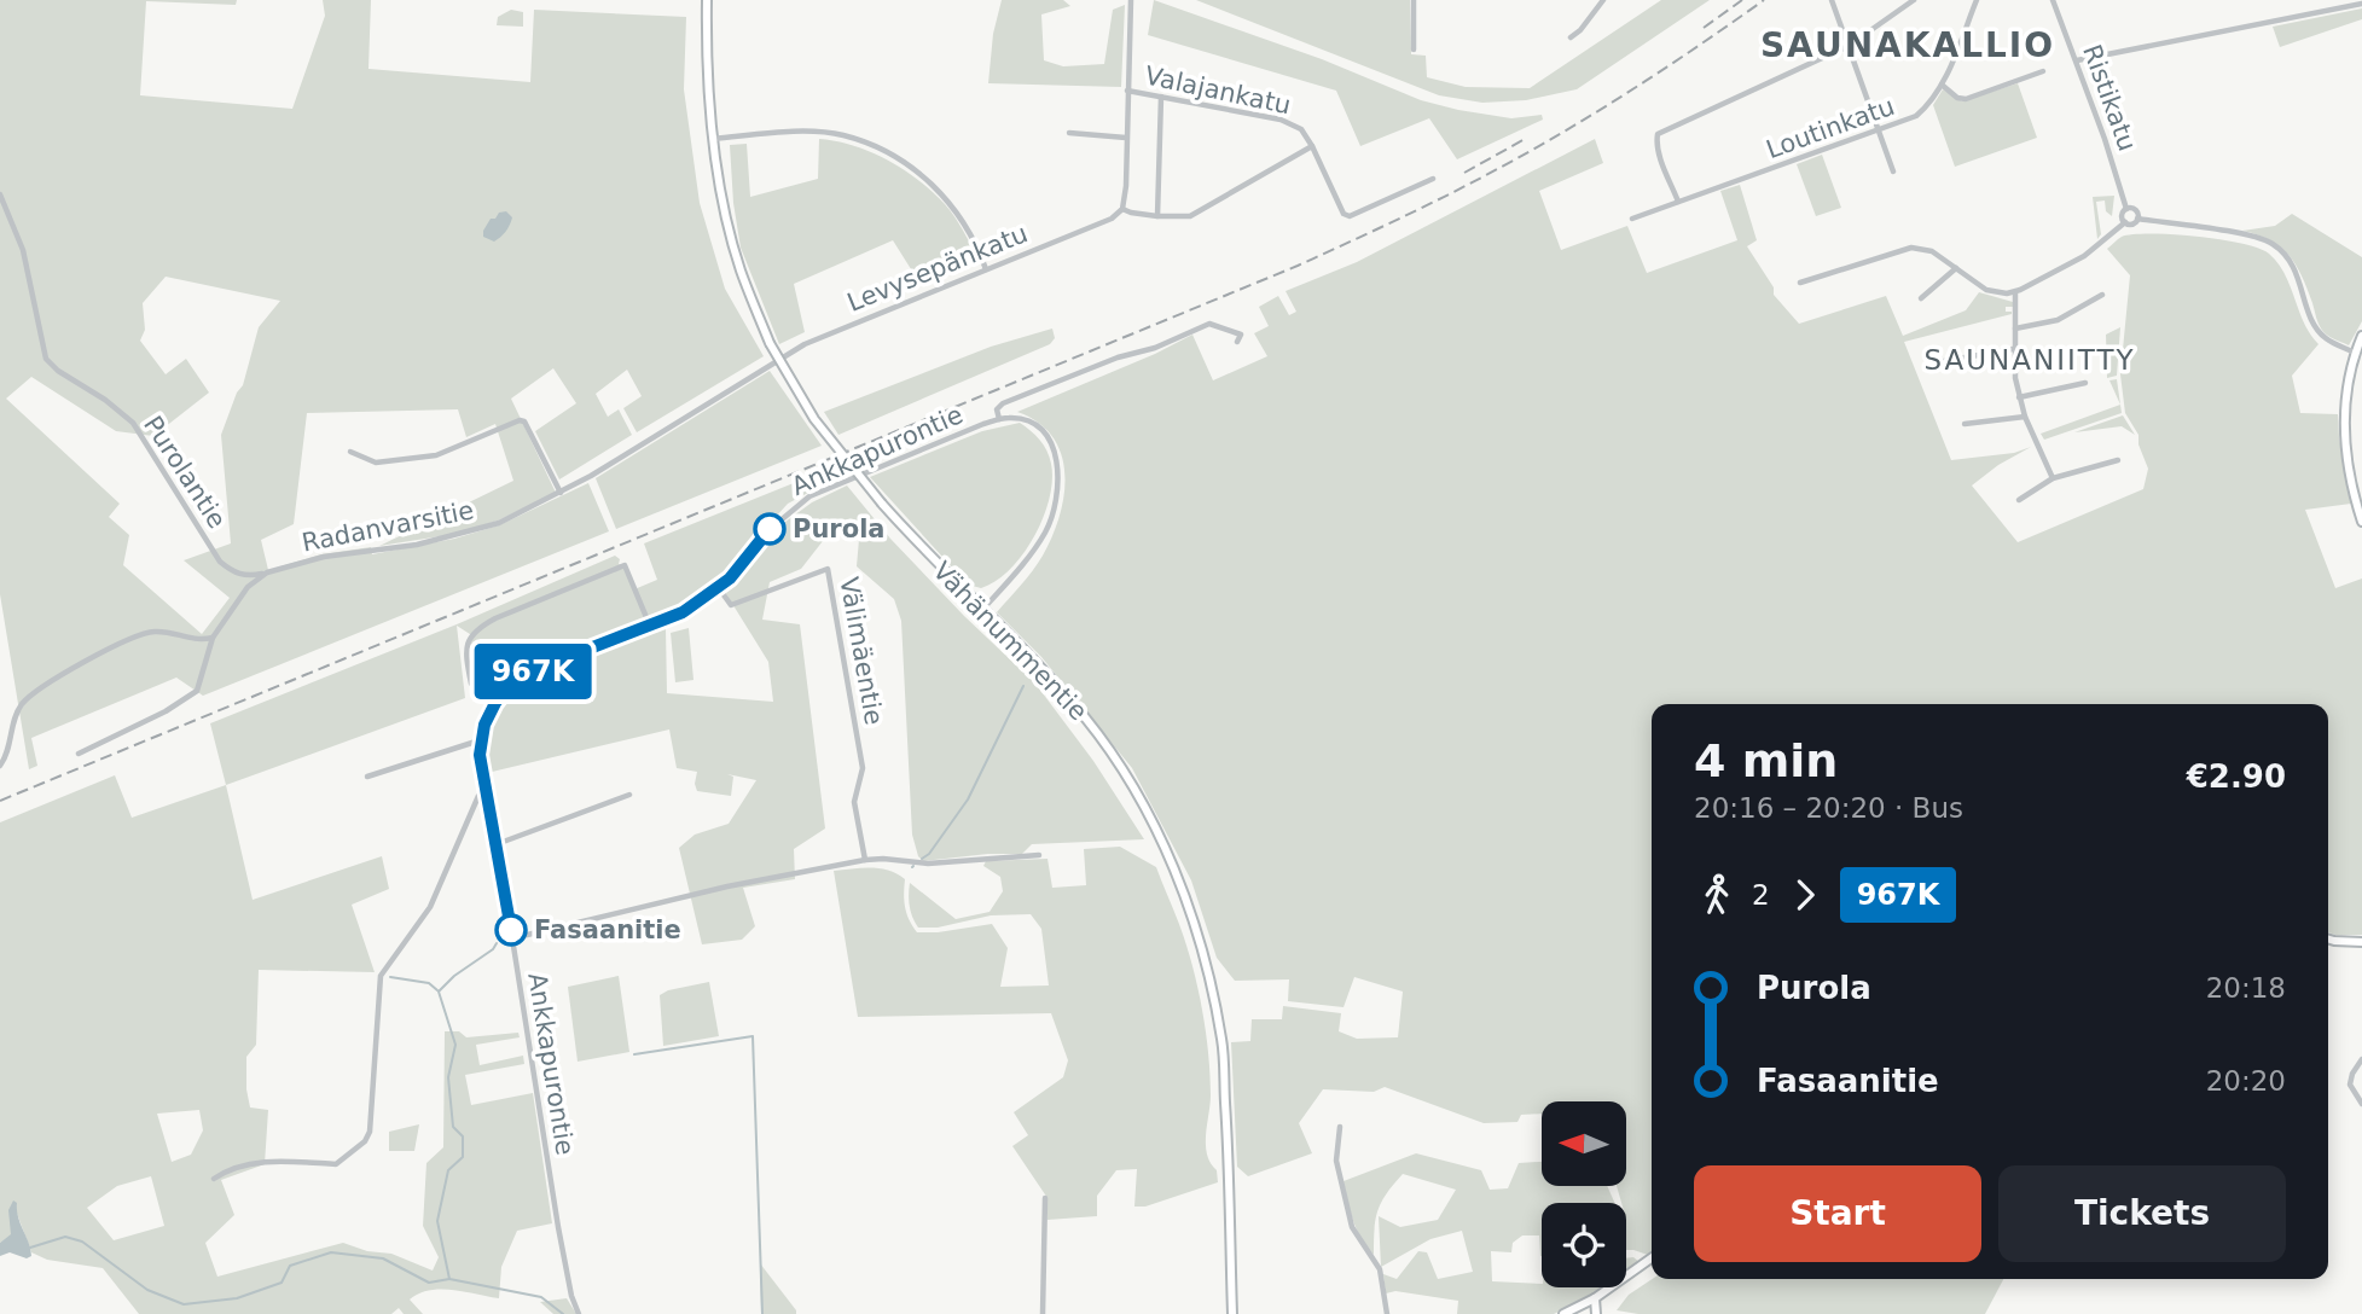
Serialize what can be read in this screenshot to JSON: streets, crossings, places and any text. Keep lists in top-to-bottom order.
{
  "streets": {
    "main road": ["Vähänummentie"],
    "street": [
      "Valajankatu",
      "Ristikatu",
      "Loutinkatu",
      "Levysepänkatu",
      "Ankkapurontie",
      "Purolantie",
      "Radanvarsitie",
      "Välimäentie"
    ]
  },
  "crossings": [
    ["Levysepänkatu", "Radanvarsitie"],
    ["Ankkapurontie", "Vähänummentie"],
    ["Ankkapurontie", "Välimäentie"],
    ["Purolantie", "Radanvarsitie"]
  ],
  "districts": ["SAUNAKALLIO", "SAUNANIITTY"],
  "places": ["Purola", "Fasaanitie"],
  "lines": ["bus line 967K"],
  "north": "left",
  "page": {
    "on_map": "967K",
    "heading": ["4 min", "20:16 – 20:20 · Bus", "€2.90"],
    "legs": ["2", "967K"],
    "list": [
      {
        "name": "Purola",
        "value": "20:18"
      },
      {
        "name": "Fasaanitie",
        "value": "20:20"
      }
    ],
    "buttons": ["Start", "Tickets"]
  }
}
